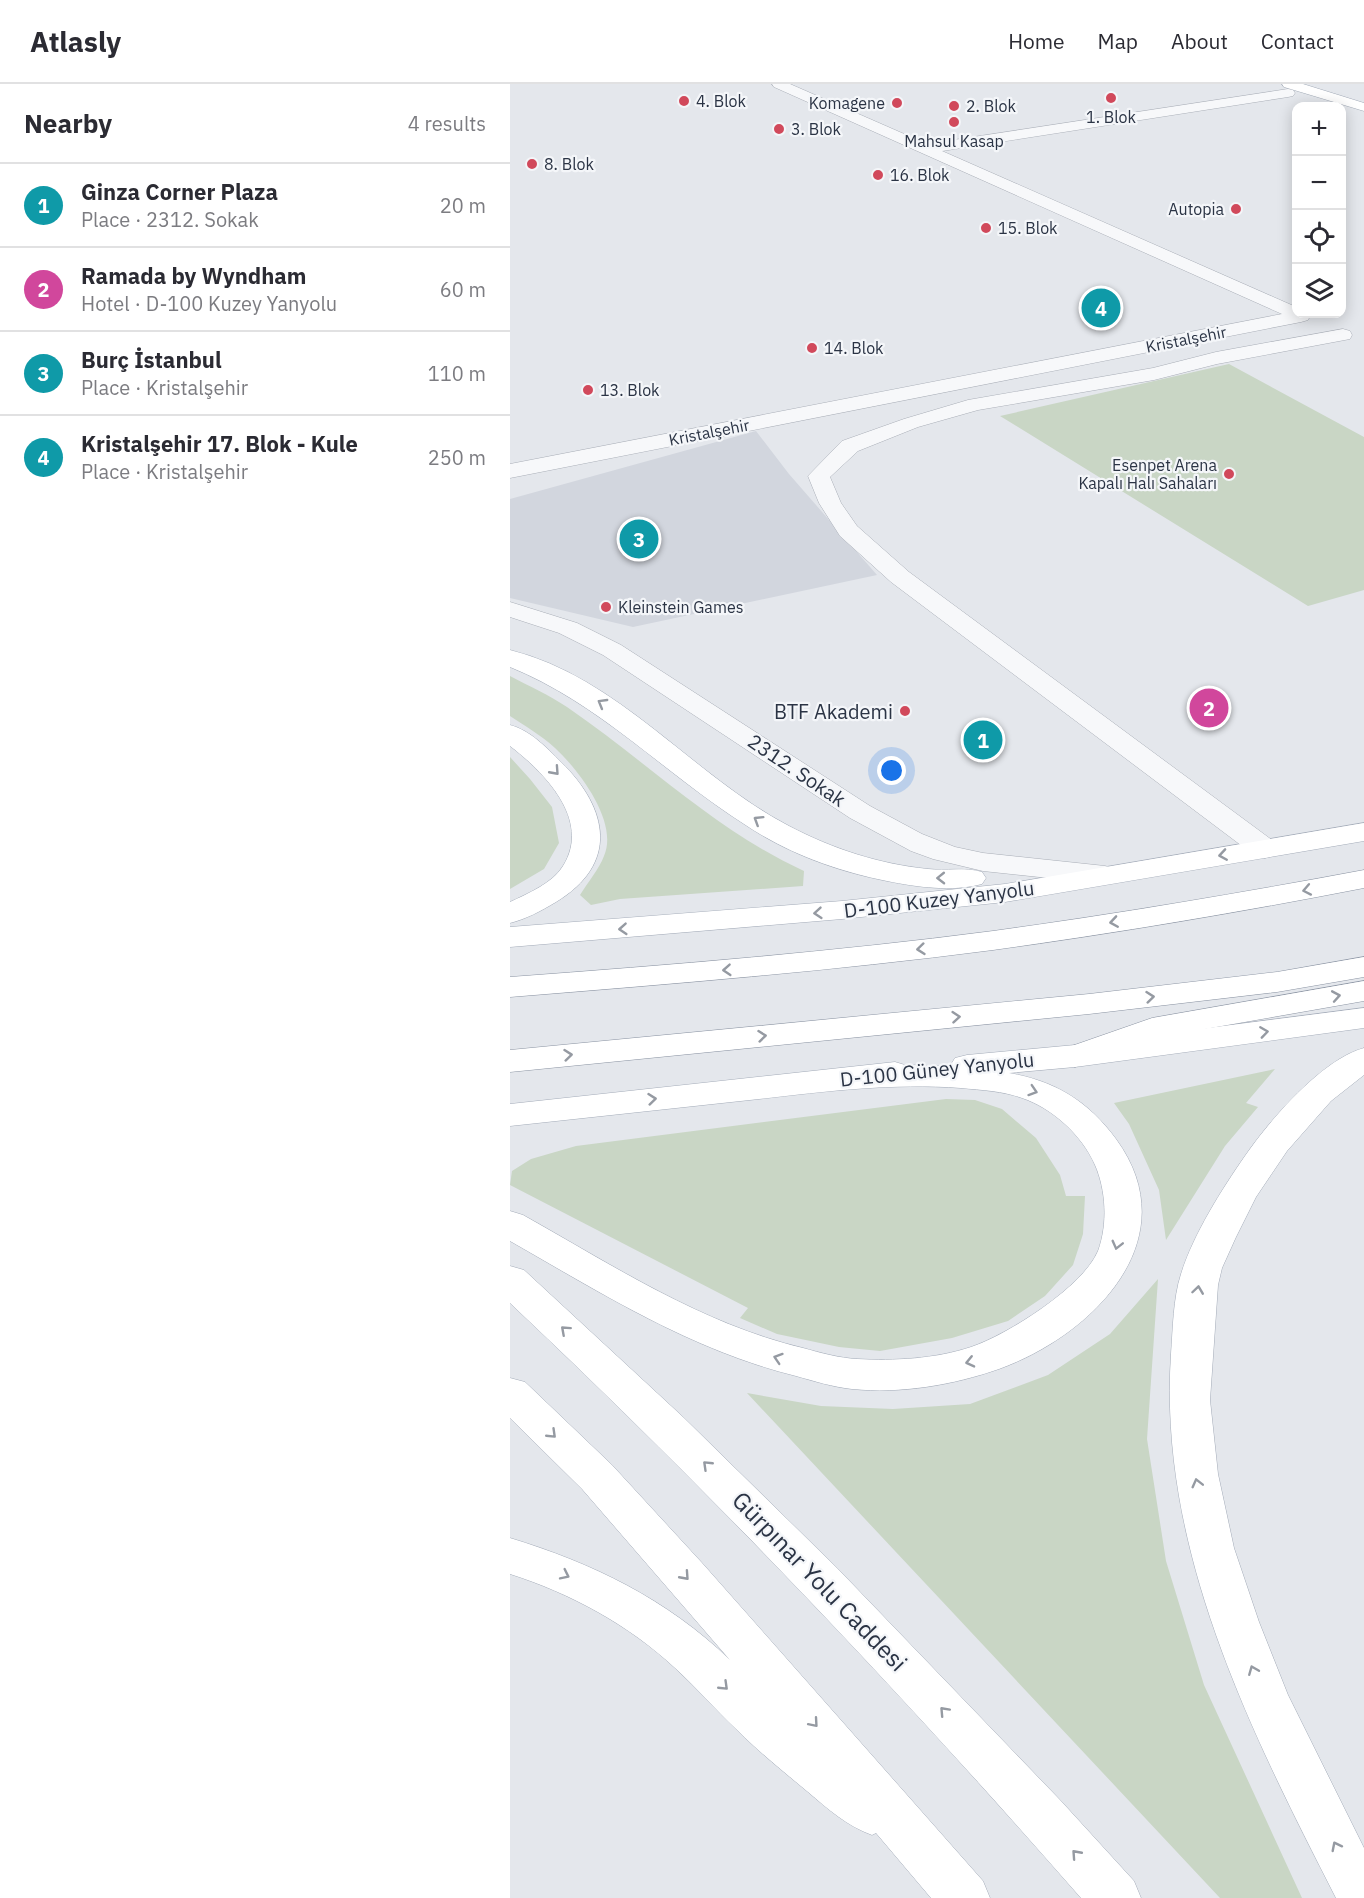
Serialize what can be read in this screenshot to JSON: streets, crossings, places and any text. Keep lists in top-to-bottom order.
{
  "streets": {
    "main road": ["D-100 Kuzey Yanyolu", "D-100 Güney Yanyolu", "Gürpınar Yolu Caddesi"],
    "street": ["Kristalşehir", "2312. Sokak"]
  },
  "crossings": [
    ["2312. Sokak", "D-100 Kuzey Yanyolu"]
  ],
  "places": [
    "1. Blok",
    "4. Blok",
    "Komagene",
    "2. Blok",
    "Mahsul Kasap",
    "3. Blok",
    "8. Blok",
    "16. Blok",
    "Autopia",
    "15. Blok",
    "14. Blok",
    "13. Blok",
    "Esenpet Arena Kapalı Halı Sahaları",
    "Kleinstein Games",
    "BTF Akademi"
  ],
  "page": {
    "header": "Atlasly",
    "nav": [
      "Home",
      "Map",
      "About",
      "Contact"
    ],
    "heading": ["Nearby", "4 results"],
    "map_buttons": ["+", "−"],
    "list": [
      {
        "mark": "1",
        "name": "Ginza Corner Plaza",
        "note": "Place · 2312. Sokak",
        "value": "20 m"
      },
      {
        "mark": "2",
        "name": "Ramada by Wyndham",
        "note": "Hotel · D-100 Kuzey Yanyolu",
        "value": "60 m"
      },
      {
        "mark": "3",
        "name": "Burç İstanbul",
        "note": "Place · Kristalşehir",
        "value": "110 m"
      },
      {
        "mark": "4",
        "name": "Kristalşehir 17. Blok - Kule",
        "note": "Place · Kristalşehir",
        "value": "250 m"
      }
    ],
    "pins": [
      "4",
      "3",
      "2",
      "1"
    ]
  }
}
